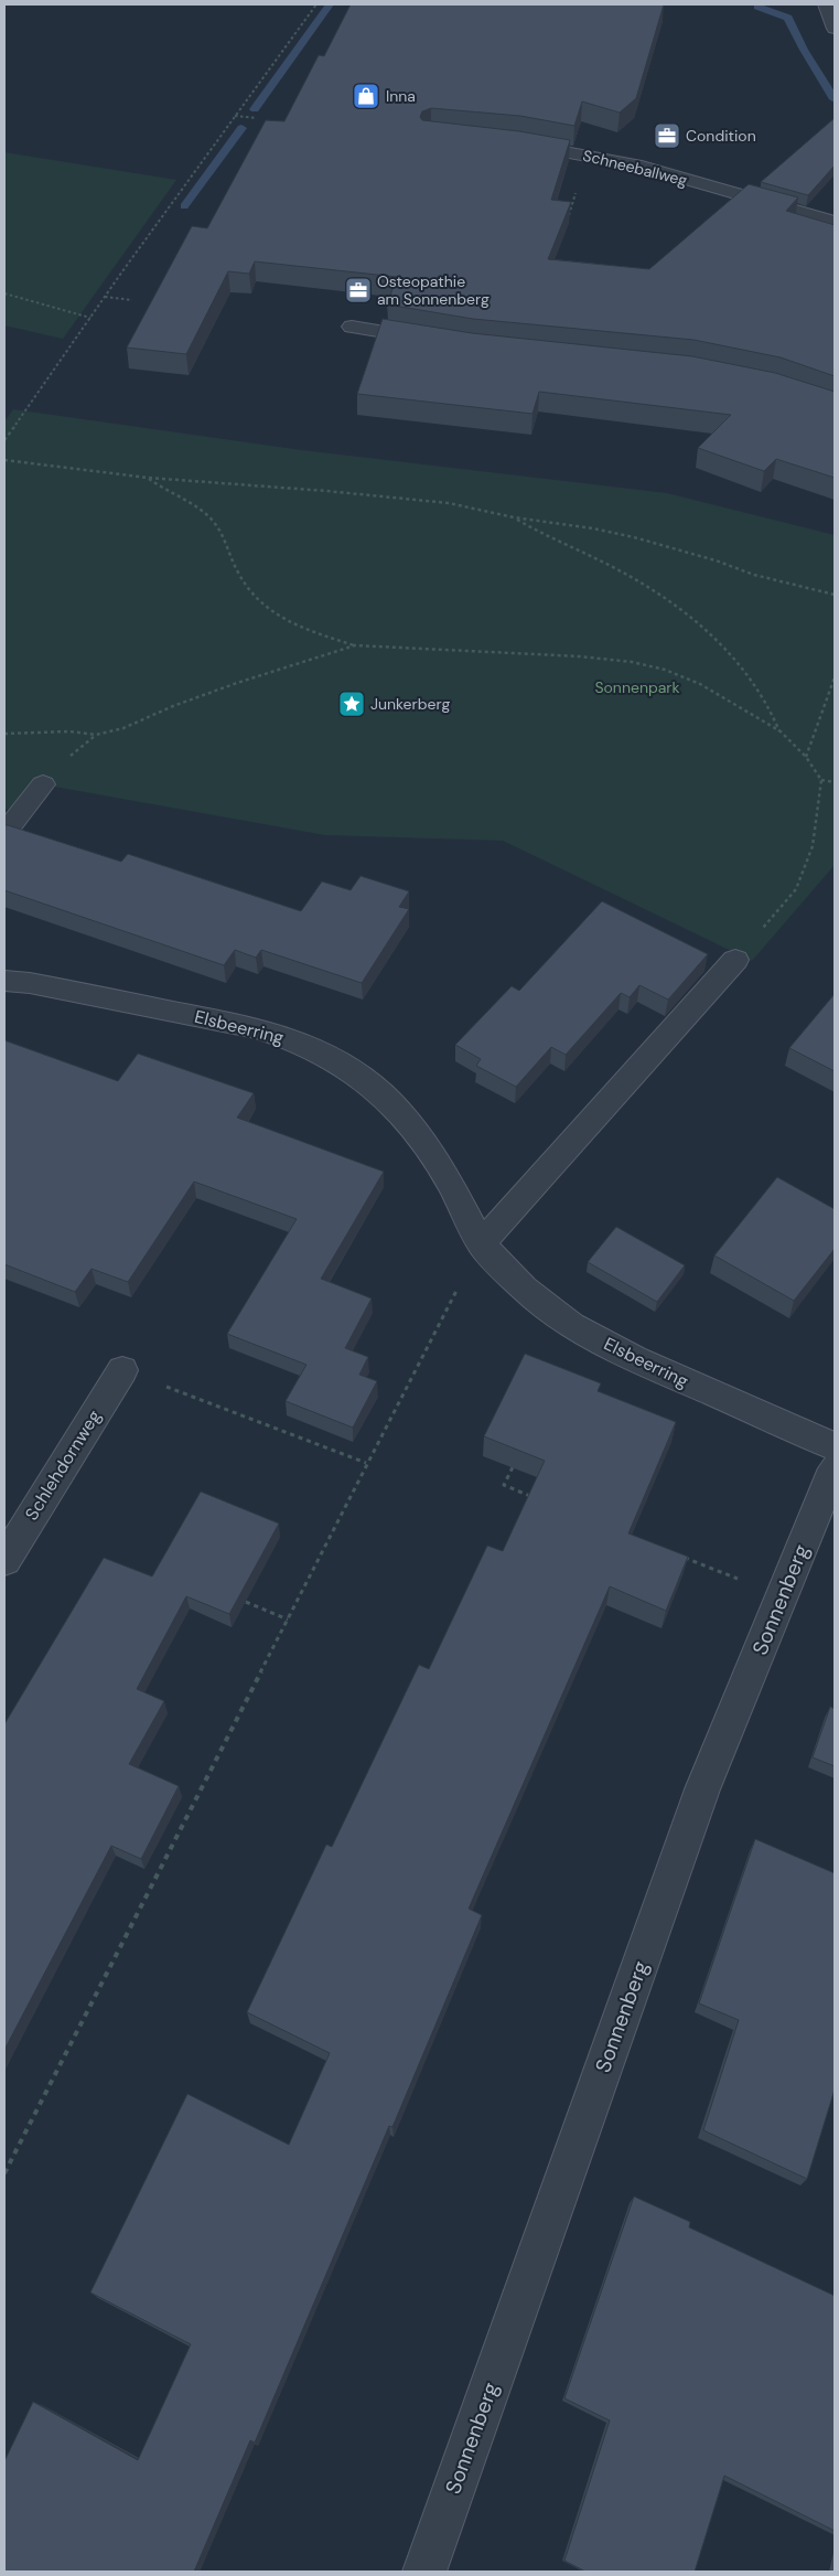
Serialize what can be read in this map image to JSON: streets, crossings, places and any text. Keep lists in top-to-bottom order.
{
  "streets": {
    "street": [
      "Schneeballweg",
      "Elsbeerring",
      "Schlehdornweg",
      "Sonnenberg"
    ]
  },
  "parks": ["Sonnenpark"],
  "places": {
    "shop": ["Inna"],
    "office": ["Condition", "Osteopathie am Sonnenberg"],
    "place": ["Junkerberg"]
  }
}
